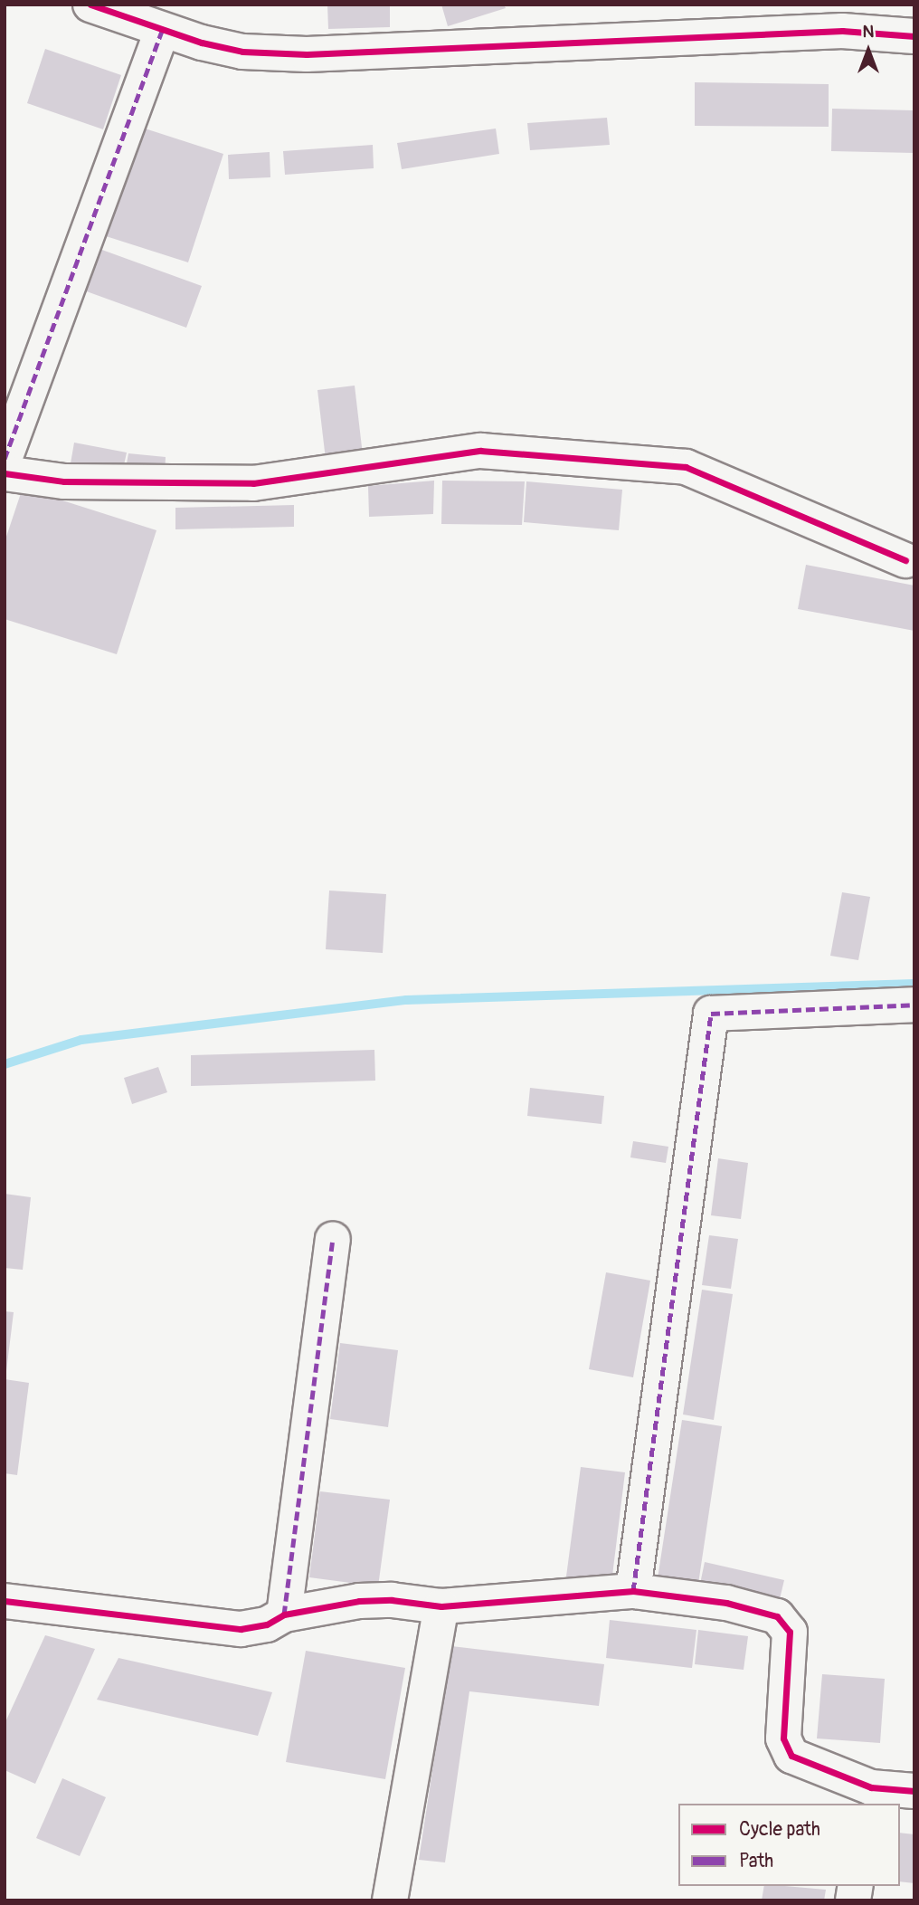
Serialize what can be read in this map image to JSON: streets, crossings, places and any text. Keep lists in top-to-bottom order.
{
  "legend": ["Cycle path", "Path"],
  "north": "top"
}
